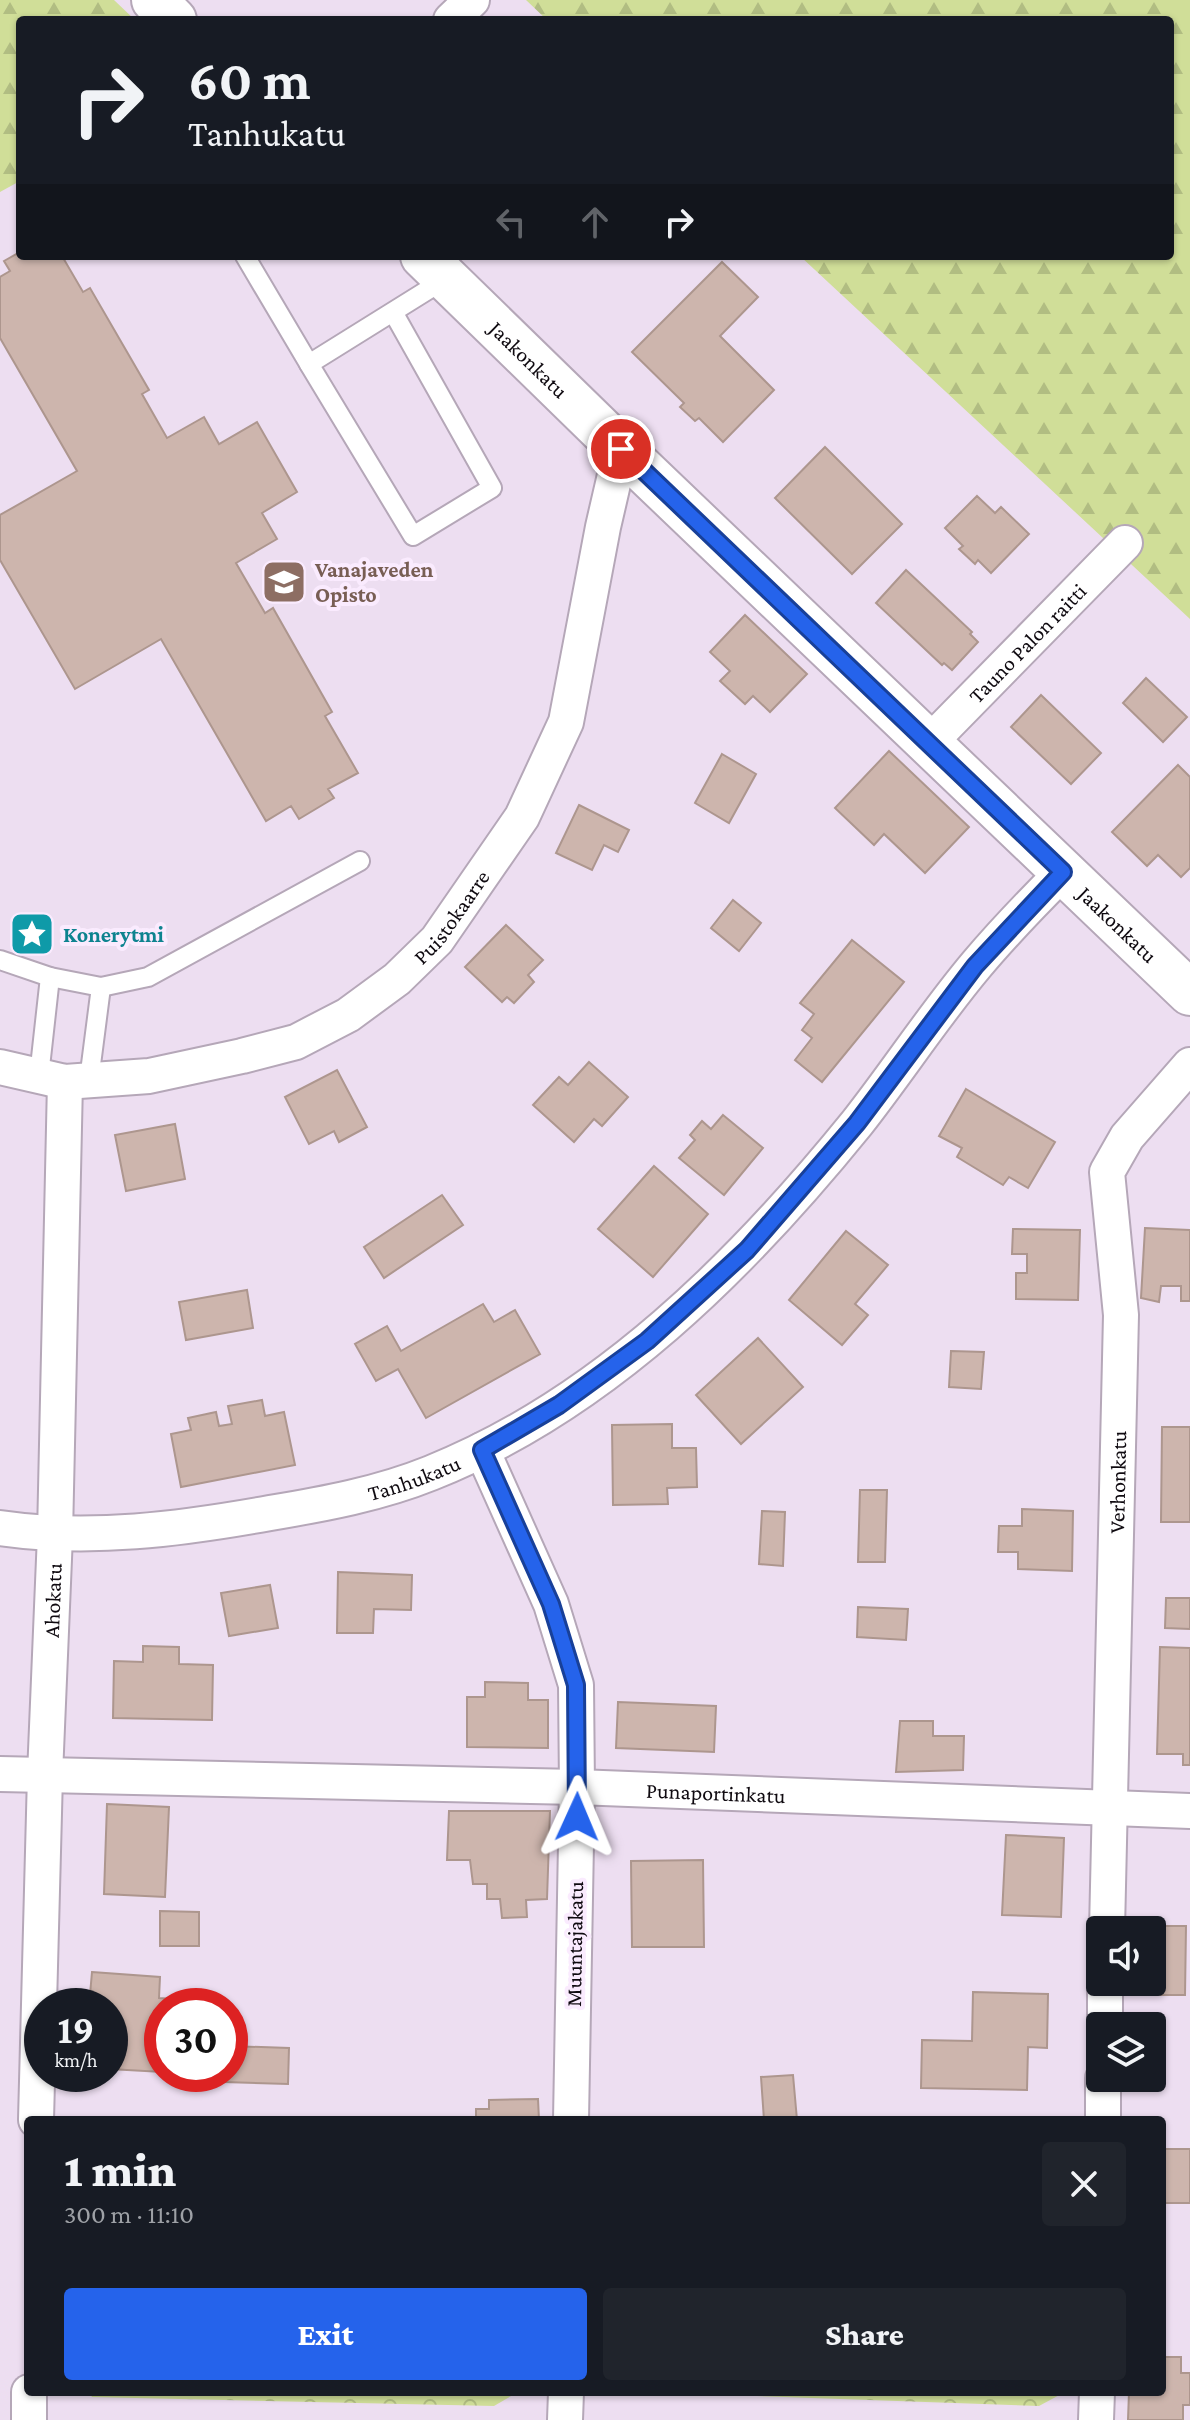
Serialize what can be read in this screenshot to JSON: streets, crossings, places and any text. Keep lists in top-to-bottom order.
{
  "streets": {
    "street": [
      "Jaakonkatu",
      "Tauno Palon raitti",
      "Puistokaarre",
      "Tanhukatu",
      "Verhonkatu",
      "Ahokatu",
      "Punaportinkatu",
      "Muuntajakatu"
    ]
  },
  "crossings": [
    ["Jaakonkatu", "Tauno Palon raitti"],
    ["Jaakonkatu", "Puistokaarre"],
    ["Jaakonkatu", "Tanhukatu"],
    ["Puistokaarre", "Ahokatu"],
    ["Tanhukatu", "Ahokatu"],
    ["Tanhukatu", "Muuntajakatu"],
    ["Verhonkatu", "Punaportinkatu"],
    ["Ahokatu", "Punaportinkatu"],
    ["Punaportinkatu", "Muuntajakatu"]
  ],
  "places": {
    "school or university": ["Vanajaveden Opisto"],
    "place": ["Konerytmi"]
  },
  "page": {
    "turn": ["60 m", "Tanhukatu"],
    "speed": "19 km/h",
    "limit": "30",
    "heading": ["1 min", "300 m · 11:10"],
    "buttons": ["Exit", "Share"]
  }
}
